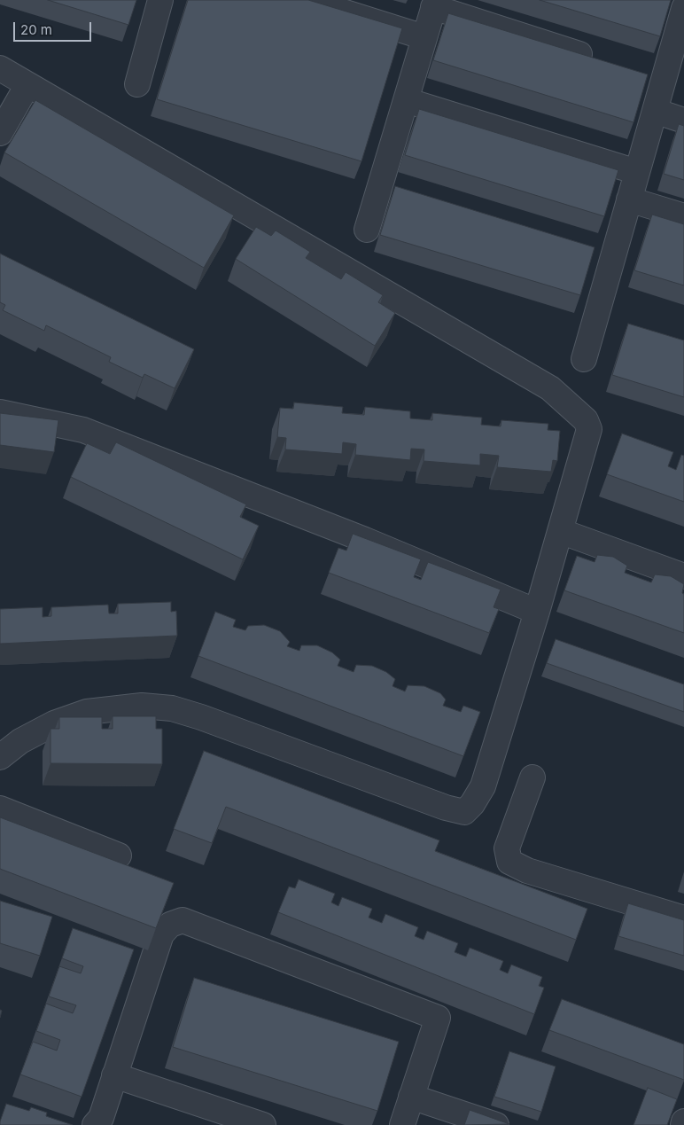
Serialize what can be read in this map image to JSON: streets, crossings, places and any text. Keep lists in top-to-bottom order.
{
  "scale_bar": "20 m"
}
